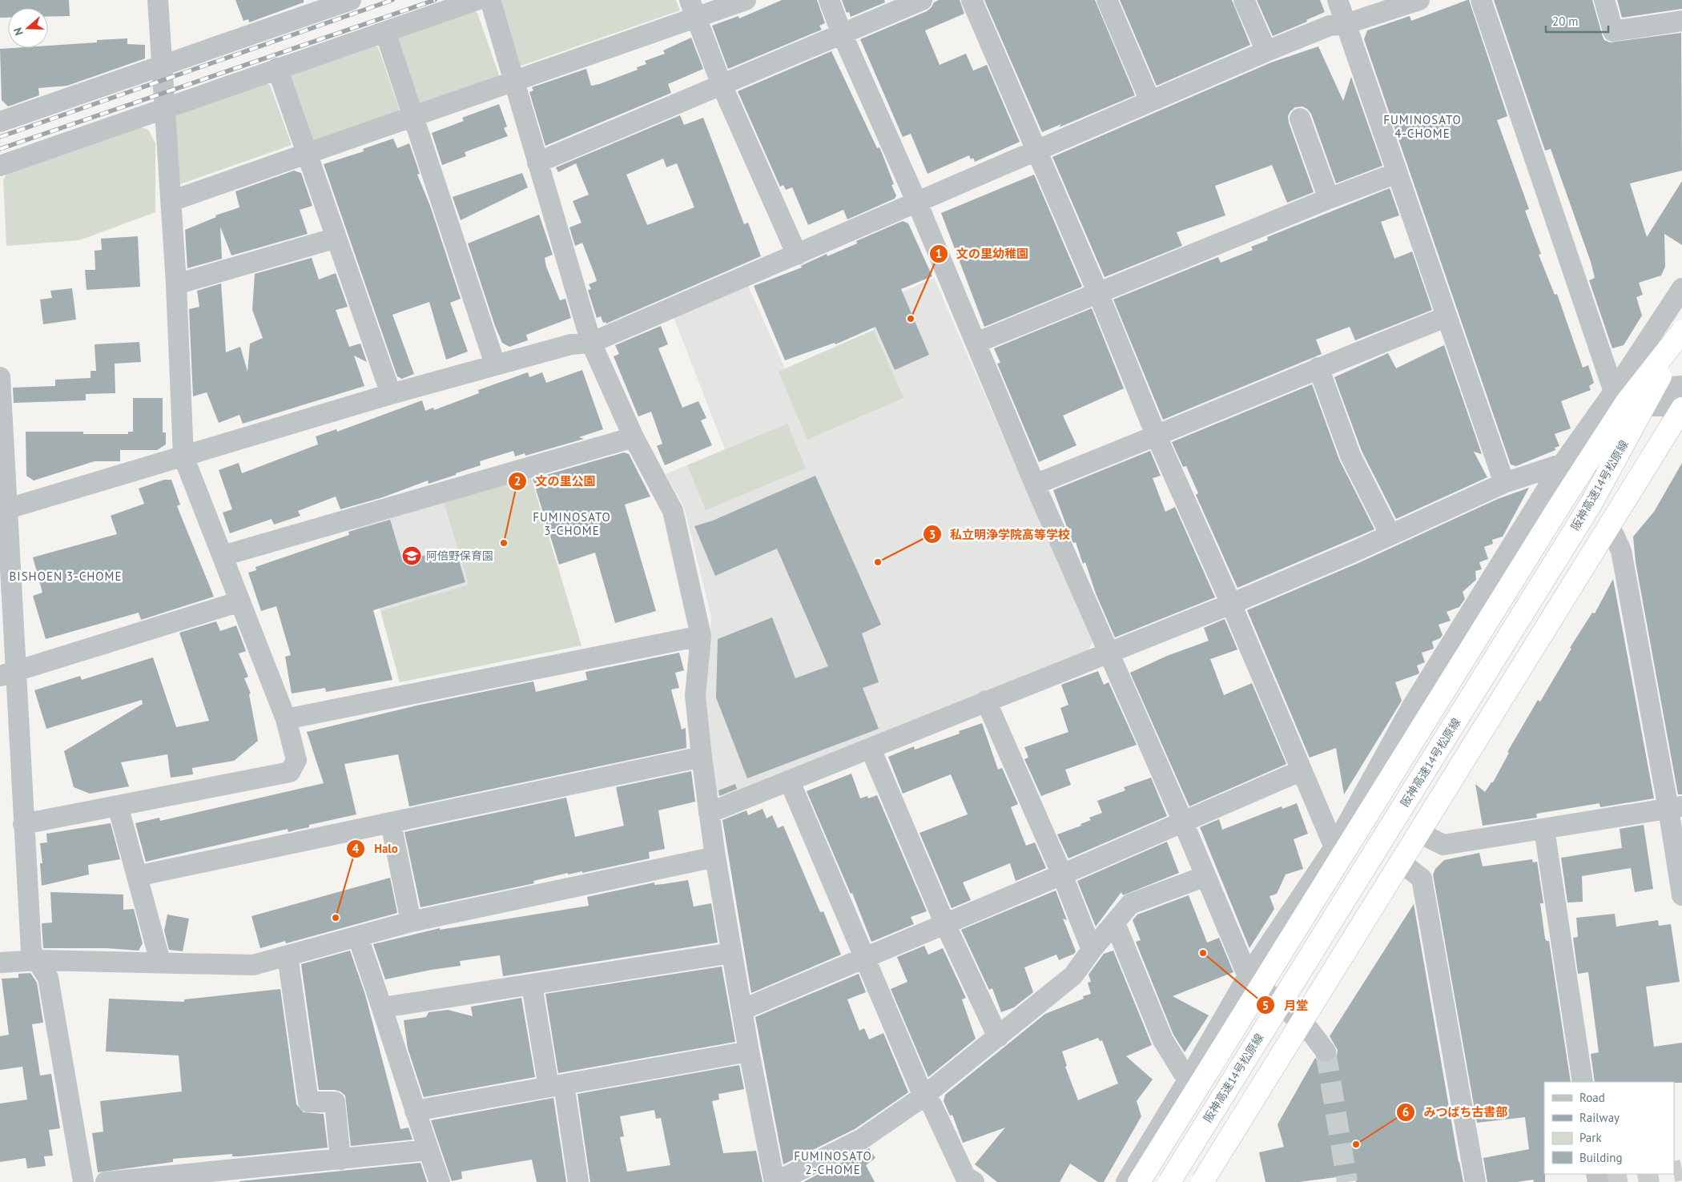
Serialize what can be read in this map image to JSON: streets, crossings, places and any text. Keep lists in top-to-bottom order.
{
  "streets": {
    "highway": ["阪神高速14号松原線"]
  },
  "districts": [
    "FUMINOSATO 4-CHOME",
    "FUMINOSATO 3-CHOME",
    "BISHOEN 3-CHOME",
    "FUMINOSATO 2-CHOME"
  ],
  "places": {
    "other": [
      "文の里幼稚園",
      "文の里公園",
      "私立明浄学院高等学校",
      "Halo",
      "月堂",
      "みつばち古書部"
    ],
    "school or university": ["阿倍野保育園"]
  },
  "legend": [
    "Road",
    "Railway",
    "Park",
    "Building"
  ],
  "scale_bar": "20 m",
  "north": "left"
}
